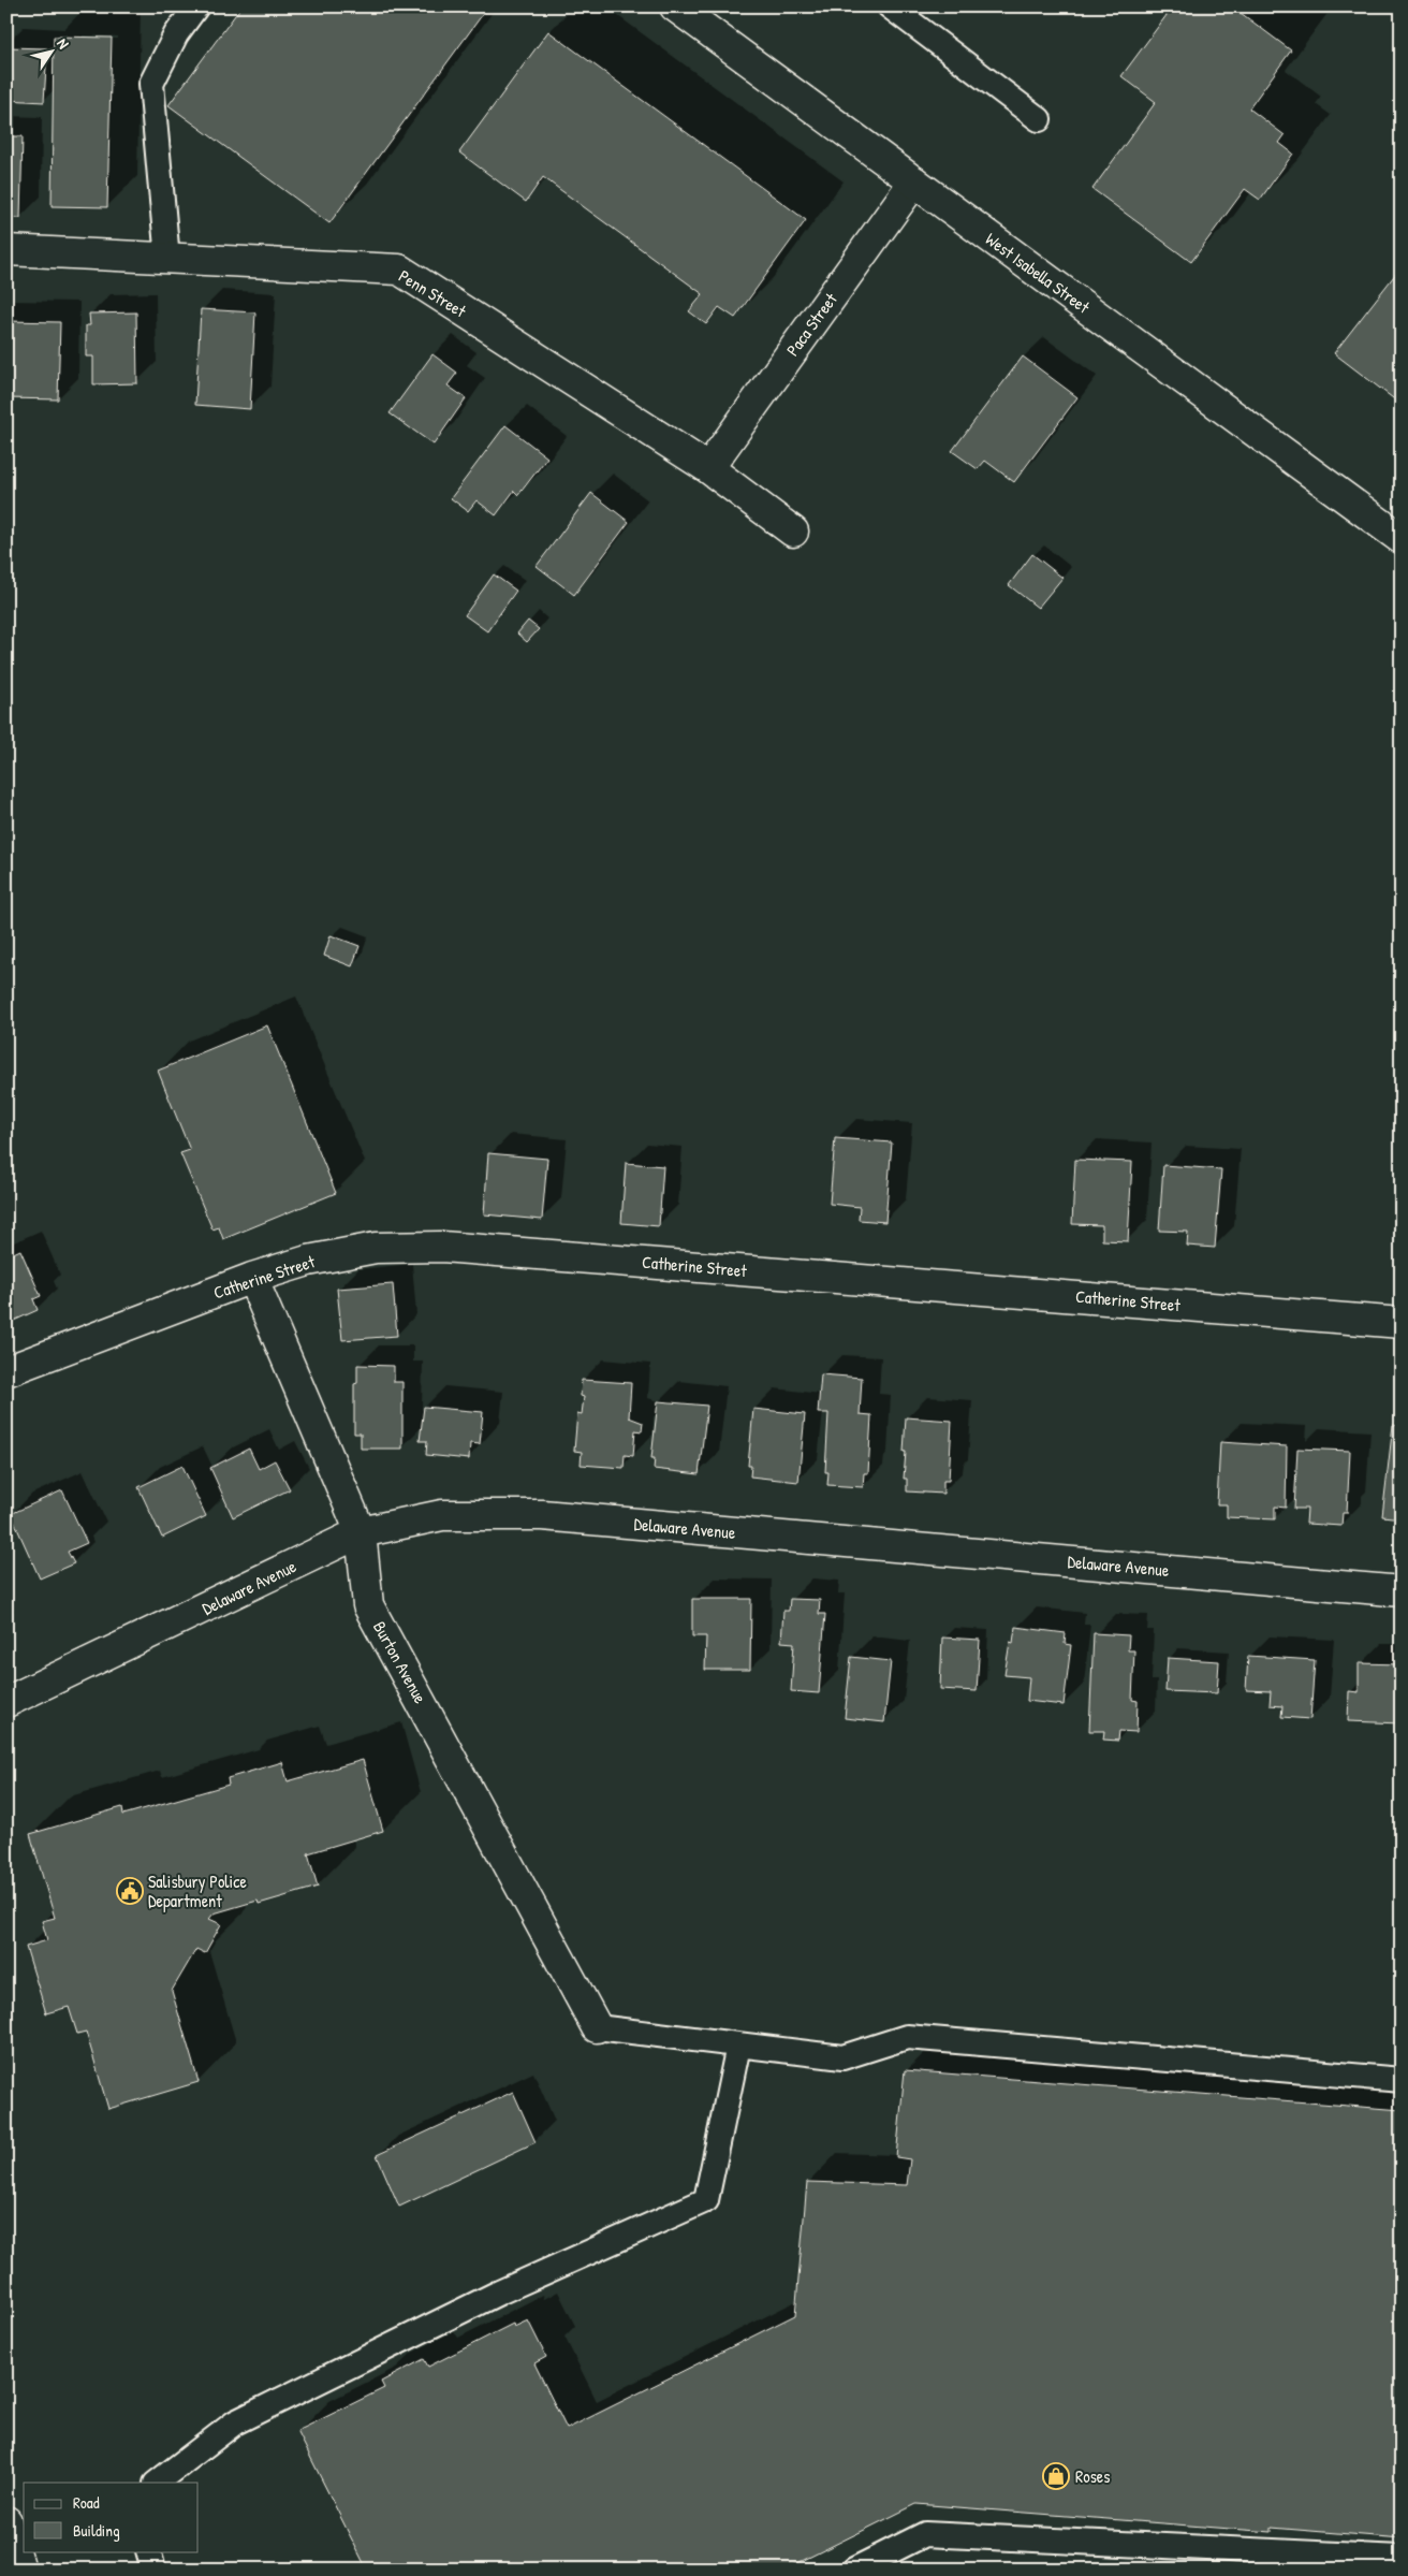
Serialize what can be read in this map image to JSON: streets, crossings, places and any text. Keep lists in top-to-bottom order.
{
  "streets": {
    "street": [
      "West Isabella Street",
      "Penn Street",
      "Paca Street",
      "Catherine Street",
      "Delaware Avenue",
      "Burton Avenue"
    ]
  },
  "crossings": [
    ["West Isabella Street", "Paca Street"],
    ["Penn Street", "Paca Street"],
    ["Catherine Street", "Burton Avenue"],
    ["Delaware Avenue", "Burton Avenue"]
  ],
  "places": {
    "public building": ["Salisbury Police Department"],
    "shop": ["Roses"]
  },
  "legend": ["Road", "Building"],
  "north": "top right"
}
